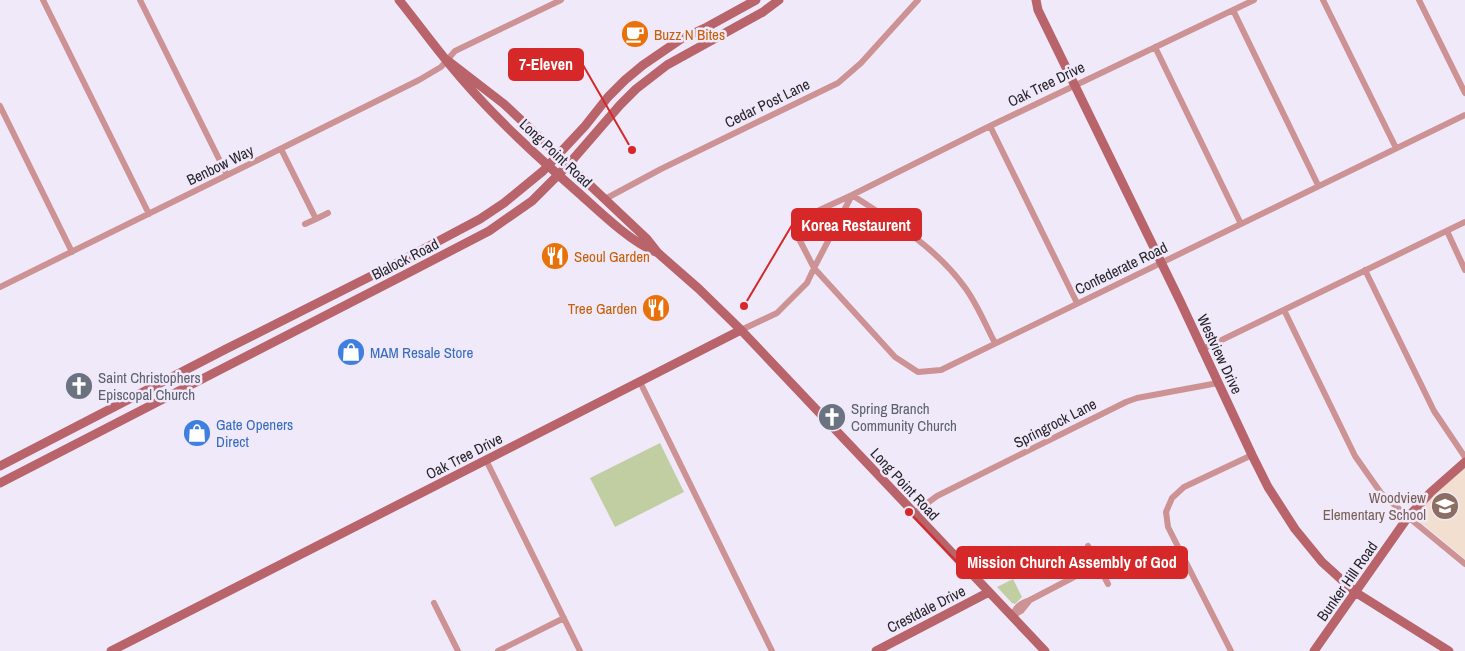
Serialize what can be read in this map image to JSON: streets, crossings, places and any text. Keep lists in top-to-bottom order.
{
  "streets": {
    "main road": [
      "Oak Tree Drive",
      "Long Point Road",
      "Blalock Road",
      "Westview Drive",
      "Bunker Hill Road",
      "Crestdale Drive"
    ],
    "street": [
      "Cedar Post Lane",
      "Benbow Way",
      "Confederate Road",
      "Springrock Lane"
    ]
  },
  "crossings": [
    ["Oak Tree Drive", "Long Point Road"],
    ["Oak Tree Drive", "Confederate Road"],
    ["Oak Tree Drive", "Westview Drive"],
    ["Cedar Post Lane", "Long Point Road"],
    ["Long Point Road", "Benbow Way"],
    ["Long Point Road", "Blalock Road"],
    ["Long Point Road", "Springrock Lane"],
    ["Long Point Road", "Crestdale Drive"],
    ["Confederate Road", "Westview Drive"],
    ["Westview Drive", "Springrock Lane"],
    ["Westview Drive", "Bunker Hill Road"]
  ],
  "places": {
    "cafe": ["Buzz N Bites"],
    "other": ["7-Eleven", "Korea Restaurent", "Mission Church Assembly of God"],
    "restaurant": ["Seoul Garden", "Tree Garden"],
    "shop": ["MAM Resale Store", "Gate Openers Direct"],
    "church": ["Saint Christophers Episcopal Church", "Spring Branch Community Church"],
    "school or university": ["Woodview Elementary School"]
  }
}
